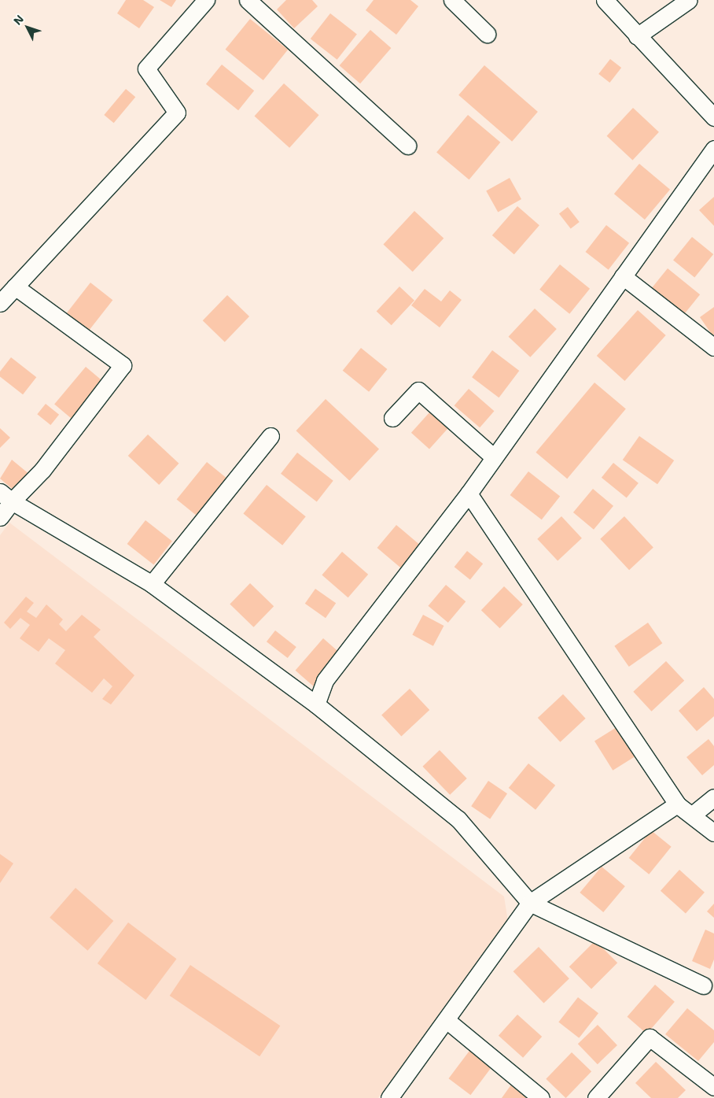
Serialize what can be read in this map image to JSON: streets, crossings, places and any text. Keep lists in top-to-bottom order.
{
  "north": "top left"
}
